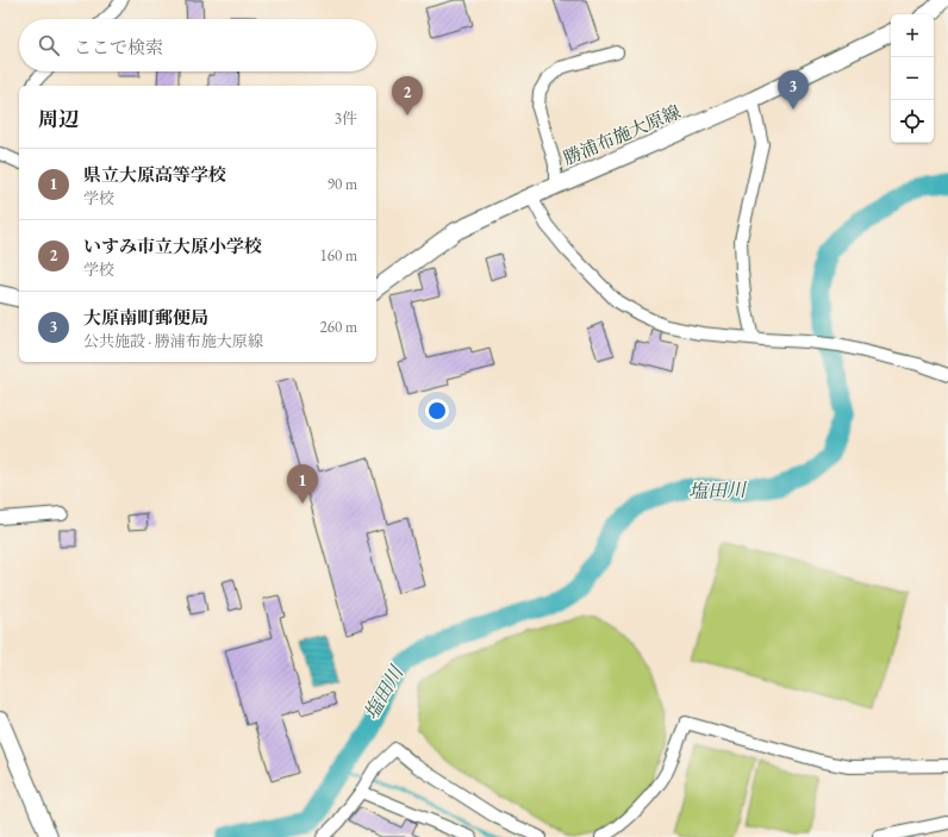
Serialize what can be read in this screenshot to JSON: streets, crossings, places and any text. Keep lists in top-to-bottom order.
{
  "streets": {
    "main road": ["勝浦布施大原線"]
  },
  "water": ["塩田川"],
  "page": {
    "map_buttons": ["+", "−"],
    "search": "ここで検索",
    "pins": ["3", "2", "1"],
    "heading": ["周辺", "3件"],
    "list": [
      {
        "mark": "1",
        "name": "県立大原高等学校",
        "note": "学校",
        "value": "90 m"
      },
      {
        "mark": "2",
        "name": "いすみ市立大原小学校",
        "note": "学校",
        "value": "160 m"
      },
      {
        "mark": "3",
        "name": "大原南町郵便局",
        "note": "公共施設 · 勝浦布施大原線",
        "value": "260 m"
      }
    ]
  }
}
